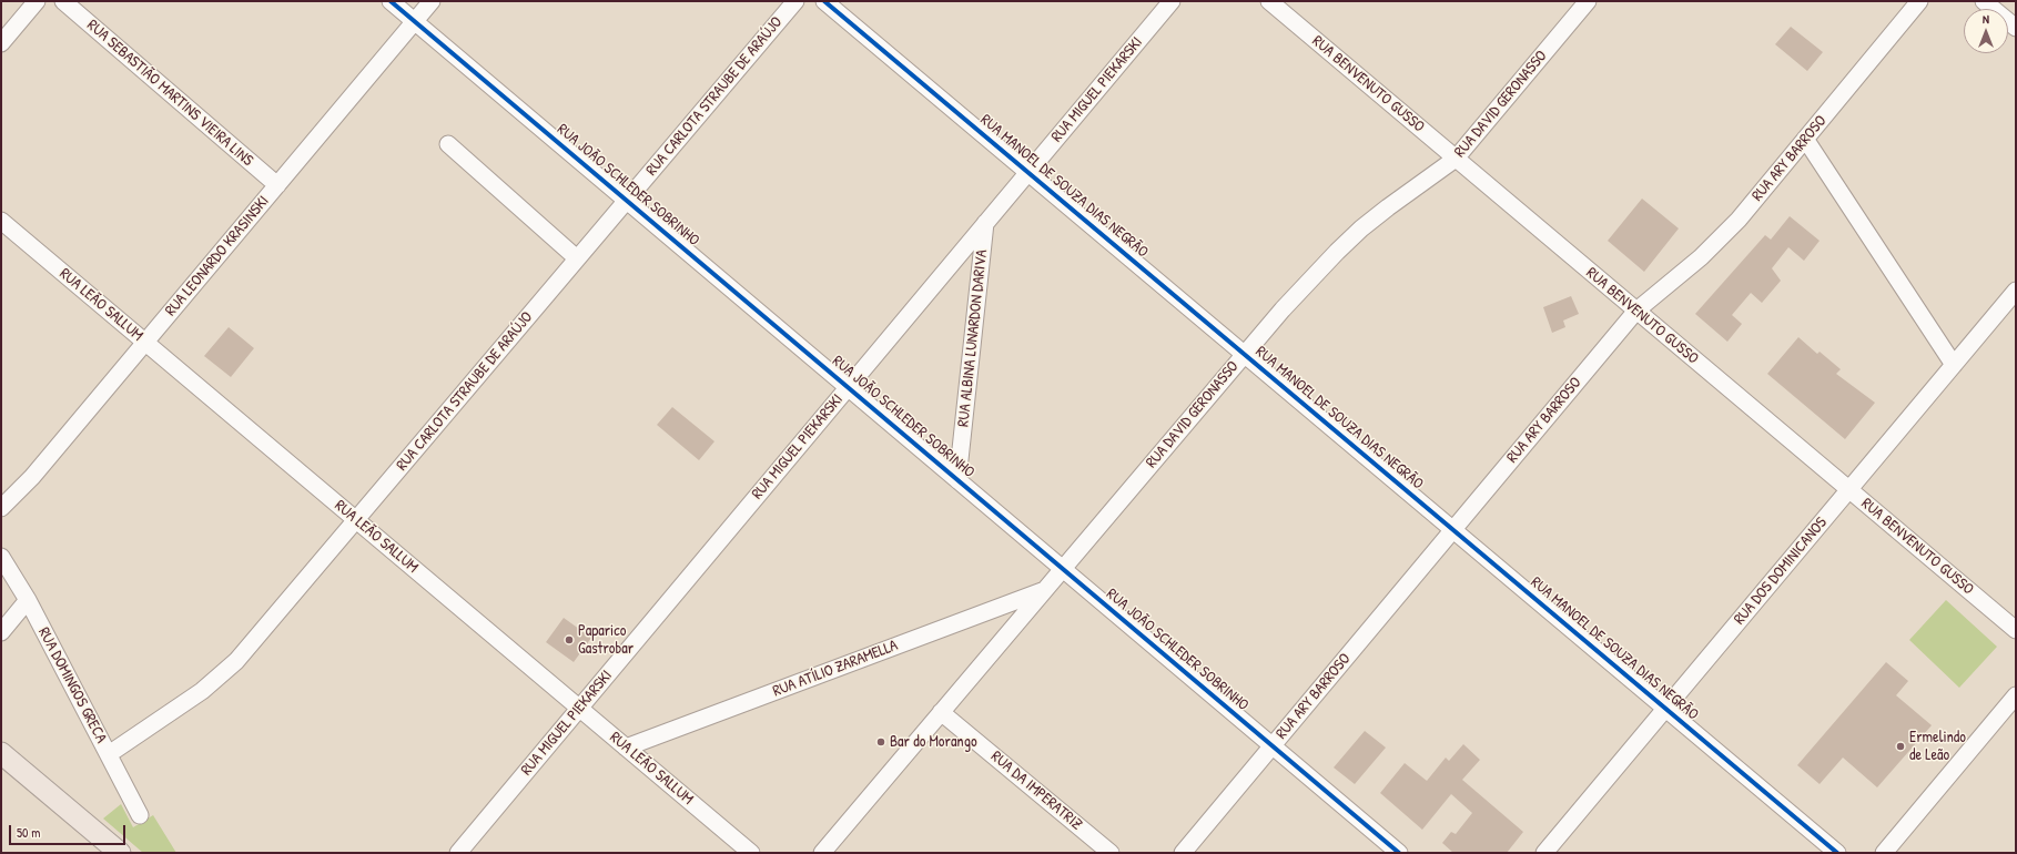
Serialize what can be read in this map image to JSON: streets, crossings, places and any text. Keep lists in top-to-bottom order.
{
  "streets": {
    "street": [
      "RUA BENVENUTO GUSSO",
      "RUA MIGUEL PIEKARSKI",
      "RUA SEBASTIÃO MARTINS VIEIRA LINS",
      "RUA CARLOTA STRAUBE DE ARAÚJO",
      "RUA DAVID GERONASSO",
      "RUA ARY BARROSO",
      "RUA JOÃO SCHLEDER SOBRINHO",
      "RUA MANOEL DE SOUZA DIAS NEGRÃO",
      "RUA LEONARDO KRASINSKI",
      "RUA LEÃO SALLUM",
      "RUA ALBINA LUNARDON DARIVA",
      "RUA DOS DOMINICANOS",
      "RUA ATÍLIO ZARAMELLA",
      "RUA DOMINGOS GRECA",
      "RUA DA IMPERATRIZ"
    ]
  },
  "crossings": [
    ["RUA BENVENUTO GUSSO", "RUA DAVID GERONASSO"],
    ["RUA BENVENUTO GUSSO", "RUA ARY BARROSO"],
    ["RUA BENVENUTO GUSSO", "RUA DOS DOMINICANOS"],
    ["RUA MIGUEL PIEKARSKI", "RUA JOÃO SCHLEDER SOBRINHO"],
    ["RUA MIGUEL PIEKARSKI", "RUA MANOEL DE SOUZA DIAS NEGRÃO"],
    ["RUA MIGUEL PIEKARSKI", "RUA LEÃO SALLUM"],
    ["RUA MIGUEL PIEKARSKI", "RUA ALBINA LUNARDON DARIVA"],
    ["RUA SEBASTIÃO MARTINS VIEIRA LINS", "RUA LEONARDO KRASINSKI"],
    ["RUA CARLOTA STRAUBE DE ARAÚJO", "RUA JOÃO SCHLEDER SOBRINHO"],
    ["RUA CARLOTA STRAUBE DE ARAÚJO", "RUA LEÃO SALLUM"],
    ["RUA CARLOTA STRAUBE DE ARAÚJO", "RUA DOMINGOS GRECA"],
    ["RUA DAVID GERONASSO", "RUA JOÃO SCHLEDER SOBRINHO"],
    ["RUA DAVID GERONASSO", "RUA MANOEL DE SOUZA DIAS NEGRÃO"],
    ["RUA DAVID GERONASSO", "RUA ATÍLIO ZARAMELLA"],
    ["RUA DAVID GERONASSO", "RUA DA IMPERATRIZ"],
    ["RUA ARY BARROSO", "RUA JOÃO SCHLEDER SOBRINHO"],
    ["RUA ARY BARROSO", "RUA MANOEL DE SOUZA DIAS NEGRÃO"],
    ["RUA JOÃO SCHLEDER SOBRINHO", "RUA LEONARDO KRASINSKI"],
    ["RUA JOÃO SCHLEDER SOBRINHO", "RUA ALBINA LUNARDON DARIVA"],
    ["RUA MANOEL DE SOUZA DIAS NEGRÃO", "RUA DOS DOMINICANOS"],
    ["RUA LEONARDO KRASINSKI", "RUA LEÃO SALLUM"],
    ["RUA LEÃO SALLUM", "RUA ATÍLIO ZARAMELLA"]
  ],
  "places": ["Paparico Gastrobar", "Bar do Morango", "Ermelindo de Leão"],
  "scale_bar": "50 m",
  "north": "top"
}
